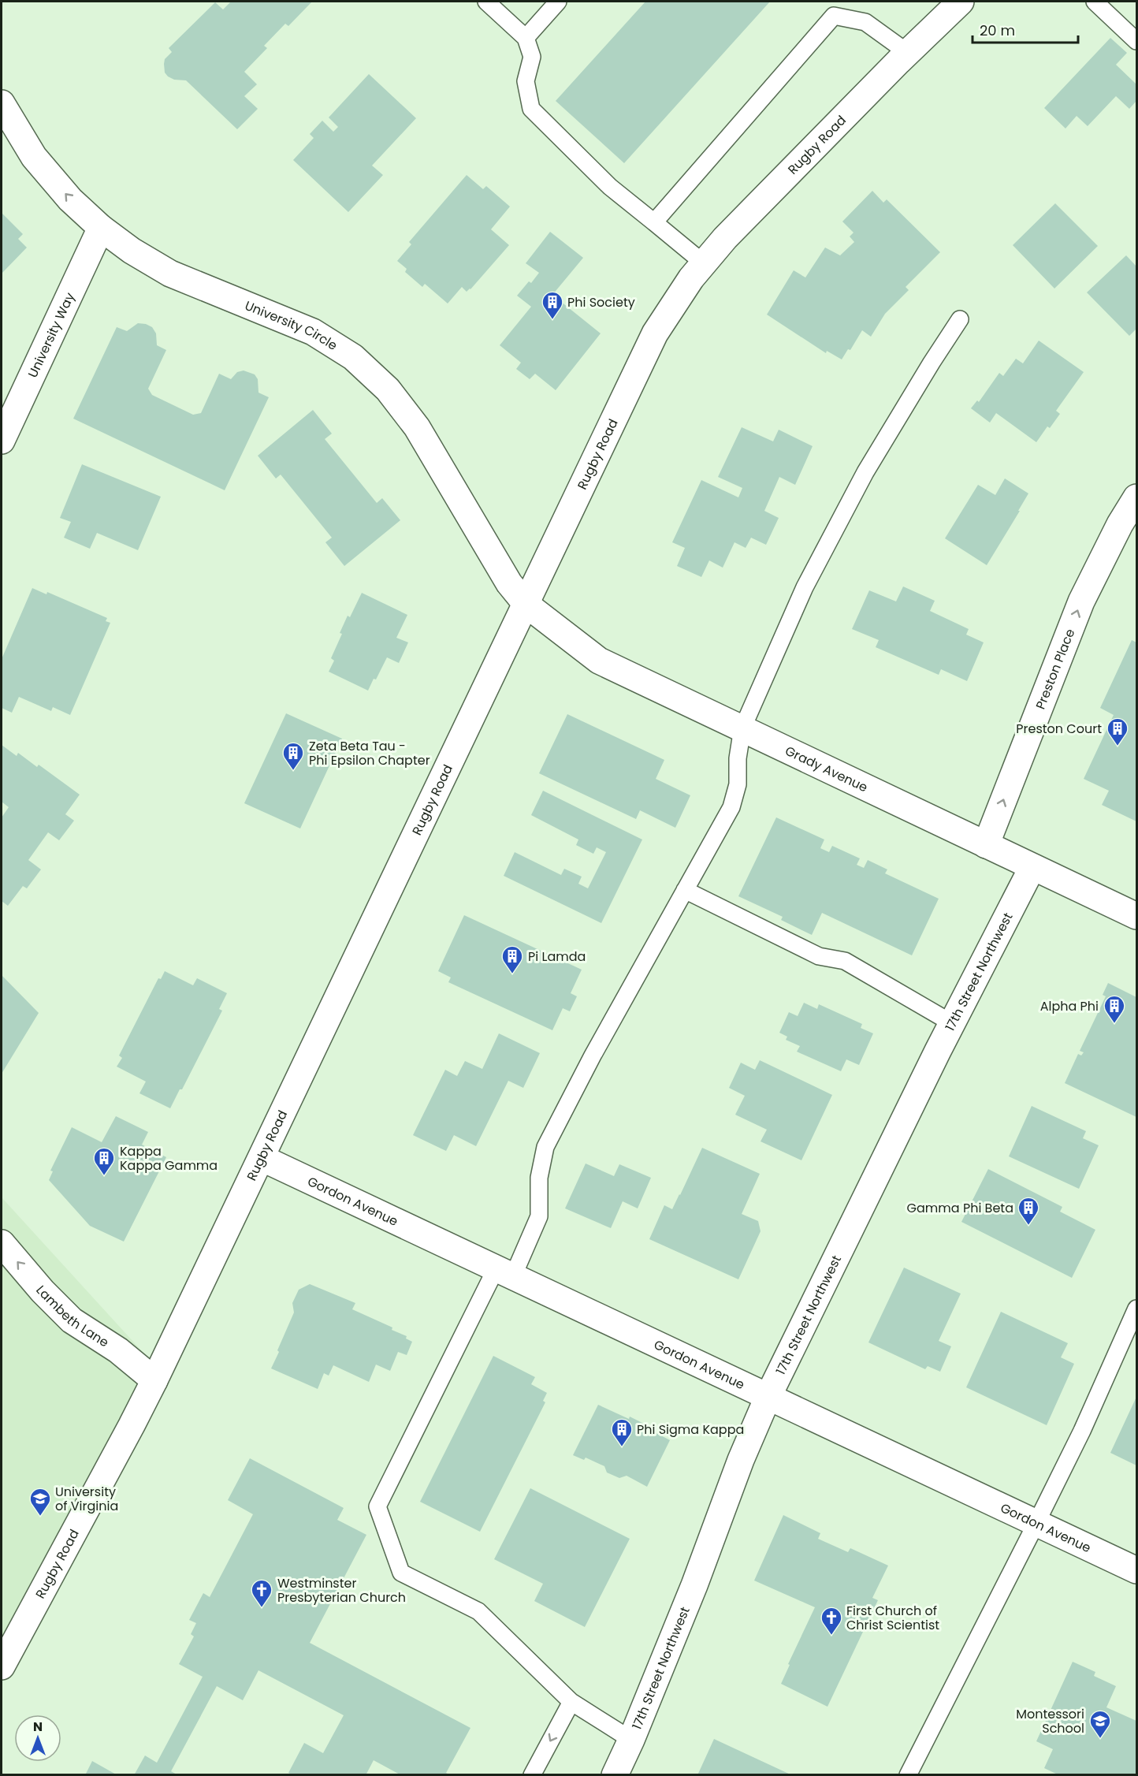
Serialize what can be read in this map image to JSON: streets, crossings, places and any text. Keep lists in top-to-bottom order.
{
  "streets": {
    "street": [
      "Rugby Road",
      "University Circle",
      "University Way",
      "Preston Place",
      "Grady Avenue",
      "17th Street Northwest",
      "Gordon Avenue",
      "Lambeth Lane"
    ]
  },
  "crossings": [
    ["Rugby Road", "University Circle"],
    ["Rugby Road", "Grady Avenue"],
    ["Rugby Road", "Gordon Avenue"],
    ["Rugby Road", "Lambeth Lane"],
    ["University Circle", "University Way"],
    ["University Circle", "Grady Avenue"],
    ["Preston Place", "Grady Avenue"],
    ["Grady Avenue", "17th Street Northwest"],
    ["17th Street Northwest", "Gordon Avenue"]
  ],
  "one_way": ["Preston Place", "Lambeth Lane"],
  "places": {
    "building": [
      "Phi Society",
      "Preston Court",
      "Zeta Beta Tau - Phi Epsilon Chapter",
      "Pi Lamda",
      "Alpha Phi",
      "Kappa Kappa Gamma",
      "Gamma Phi Beta",
      "Phi Sigma Kappa"
    ],
    "school or university": ["University of Virginia", "Montessori School"],
    "church": ["Westminster Presbyterian Church", "First Church of Christ Scientist"]
  },
  "scale_bar": "20 m",
  "north": "top"
}
